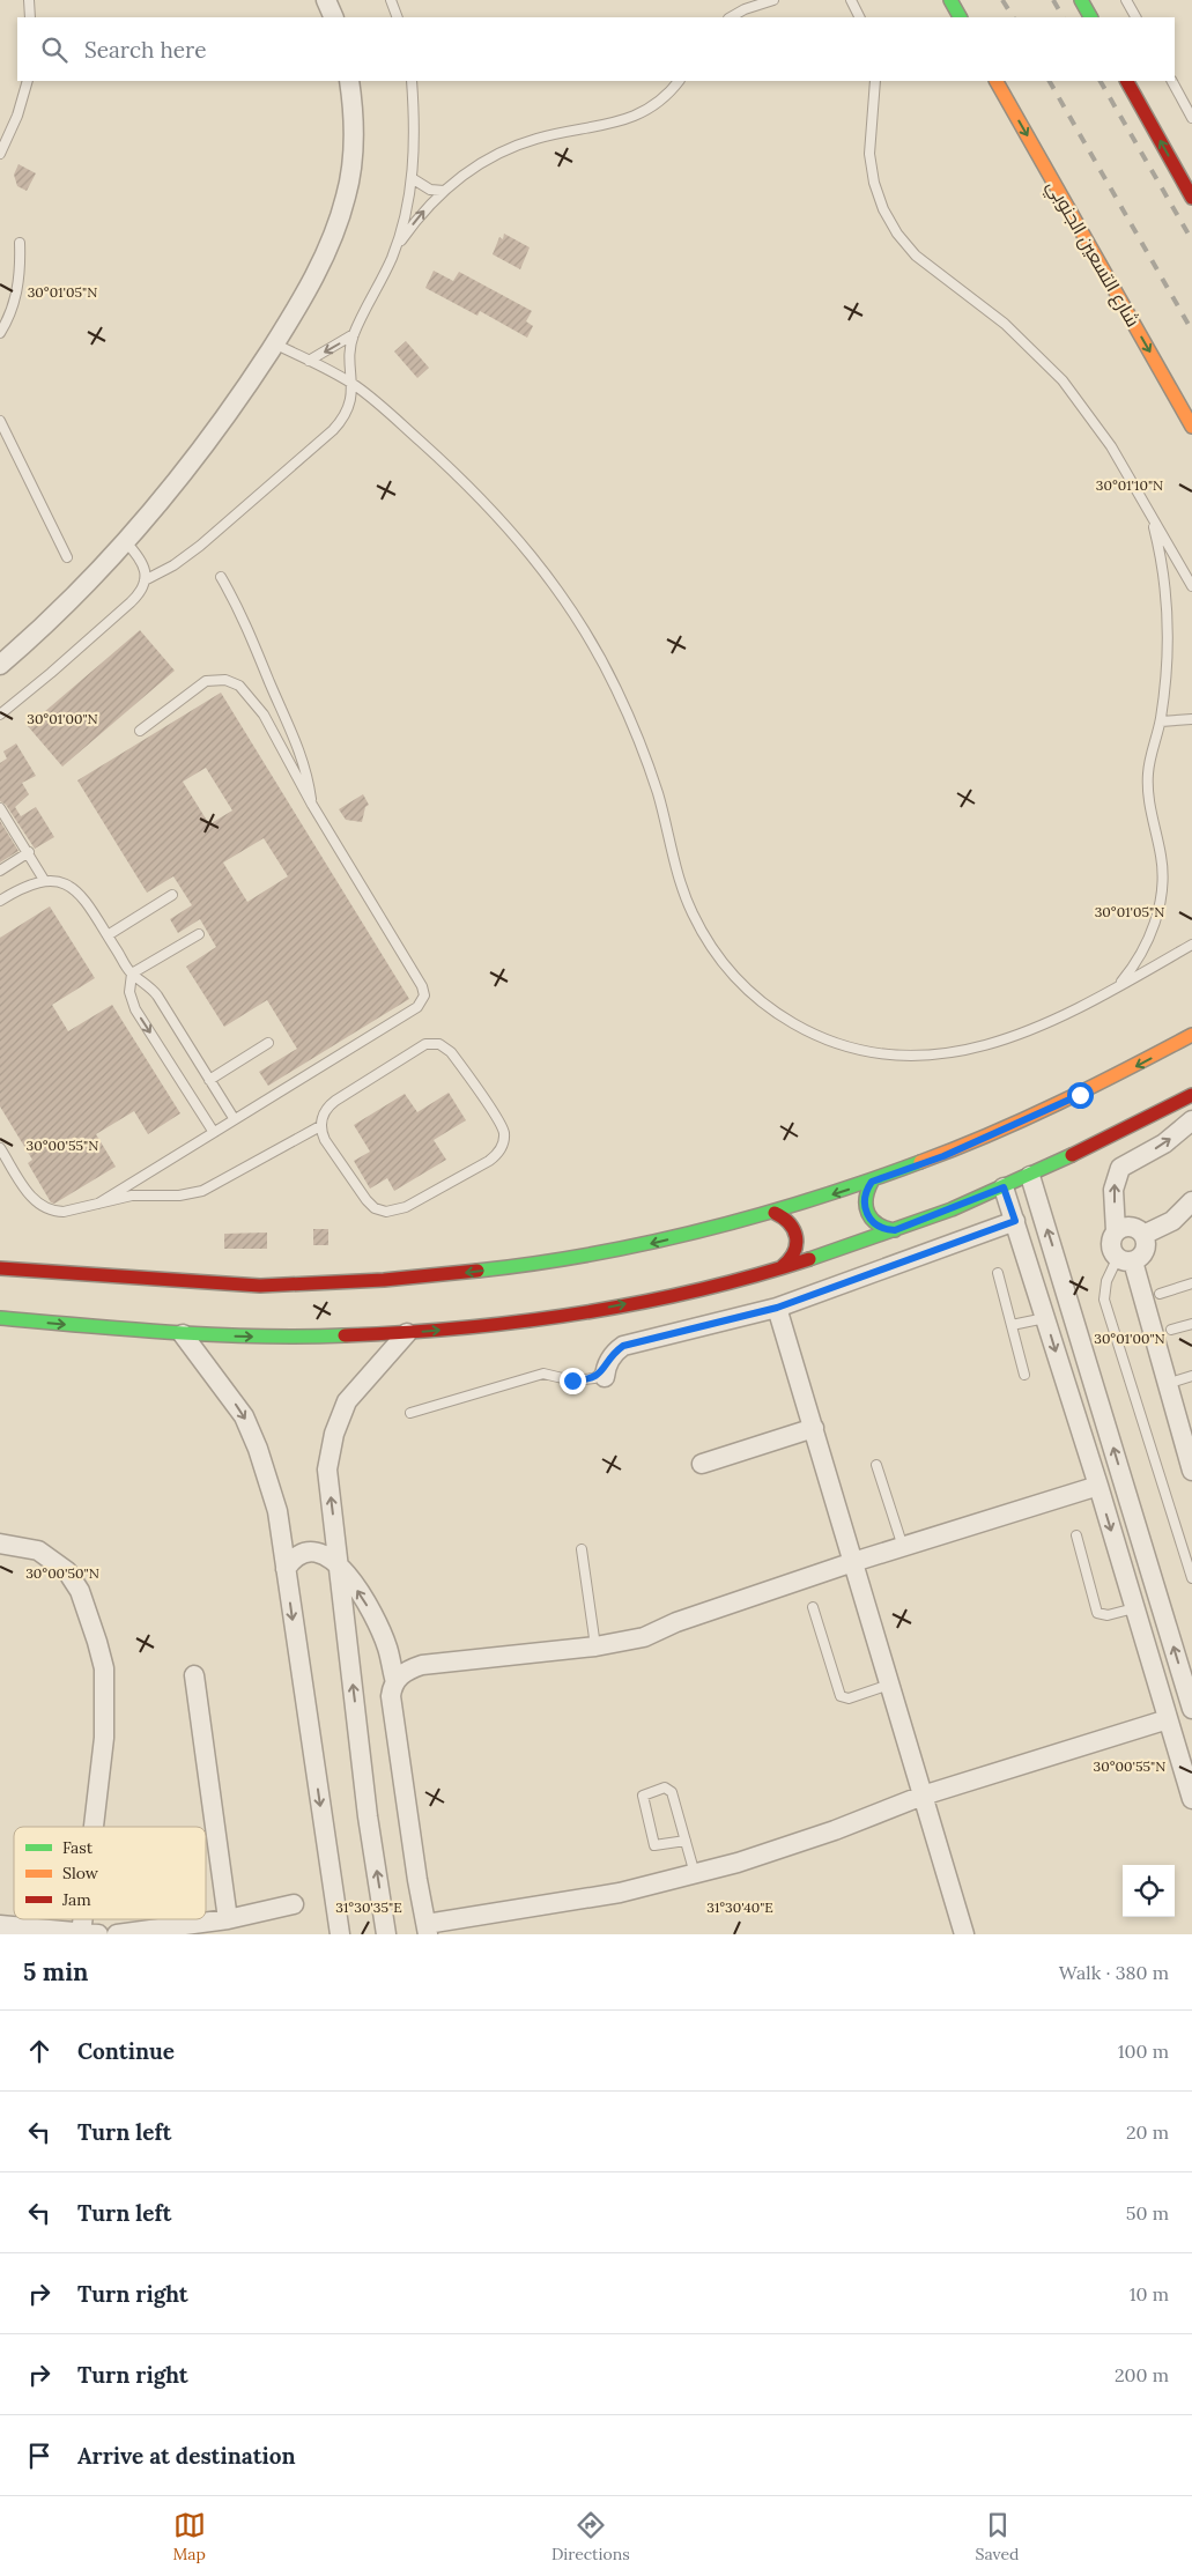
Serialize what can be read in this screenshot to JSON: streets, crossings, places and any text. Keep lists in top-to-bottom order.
{
  "streets": {
    "main road": ["شارع التسعين الجنوبي"]
  },
  "legend": ["Fast", "Slow", "Jam"],
  "page": {
    "search": "Search here",
    "heading": ["5 min", "Walk · 380 m"],
    "list": [
      ["Continue", "100 m"],
      ["Turn left", "20 m"],
      ["Turn left", "50 m"],
      ["Turn right", "10 m"],
      ["Turn right", "200 m"],
      "Arrive at destination"
    ],
    "nav": ["Map", "Directions", "Saved"]
  },
  "coordinates": [
    "30°01'05\"N",
    "30°01'10\"N",
    "30°01'00\"N",
    "30°00'55\"N",
    "30°00'50\"N",
    "31°30'35\"E",
    "31°30'40\"E"
  ]
}
